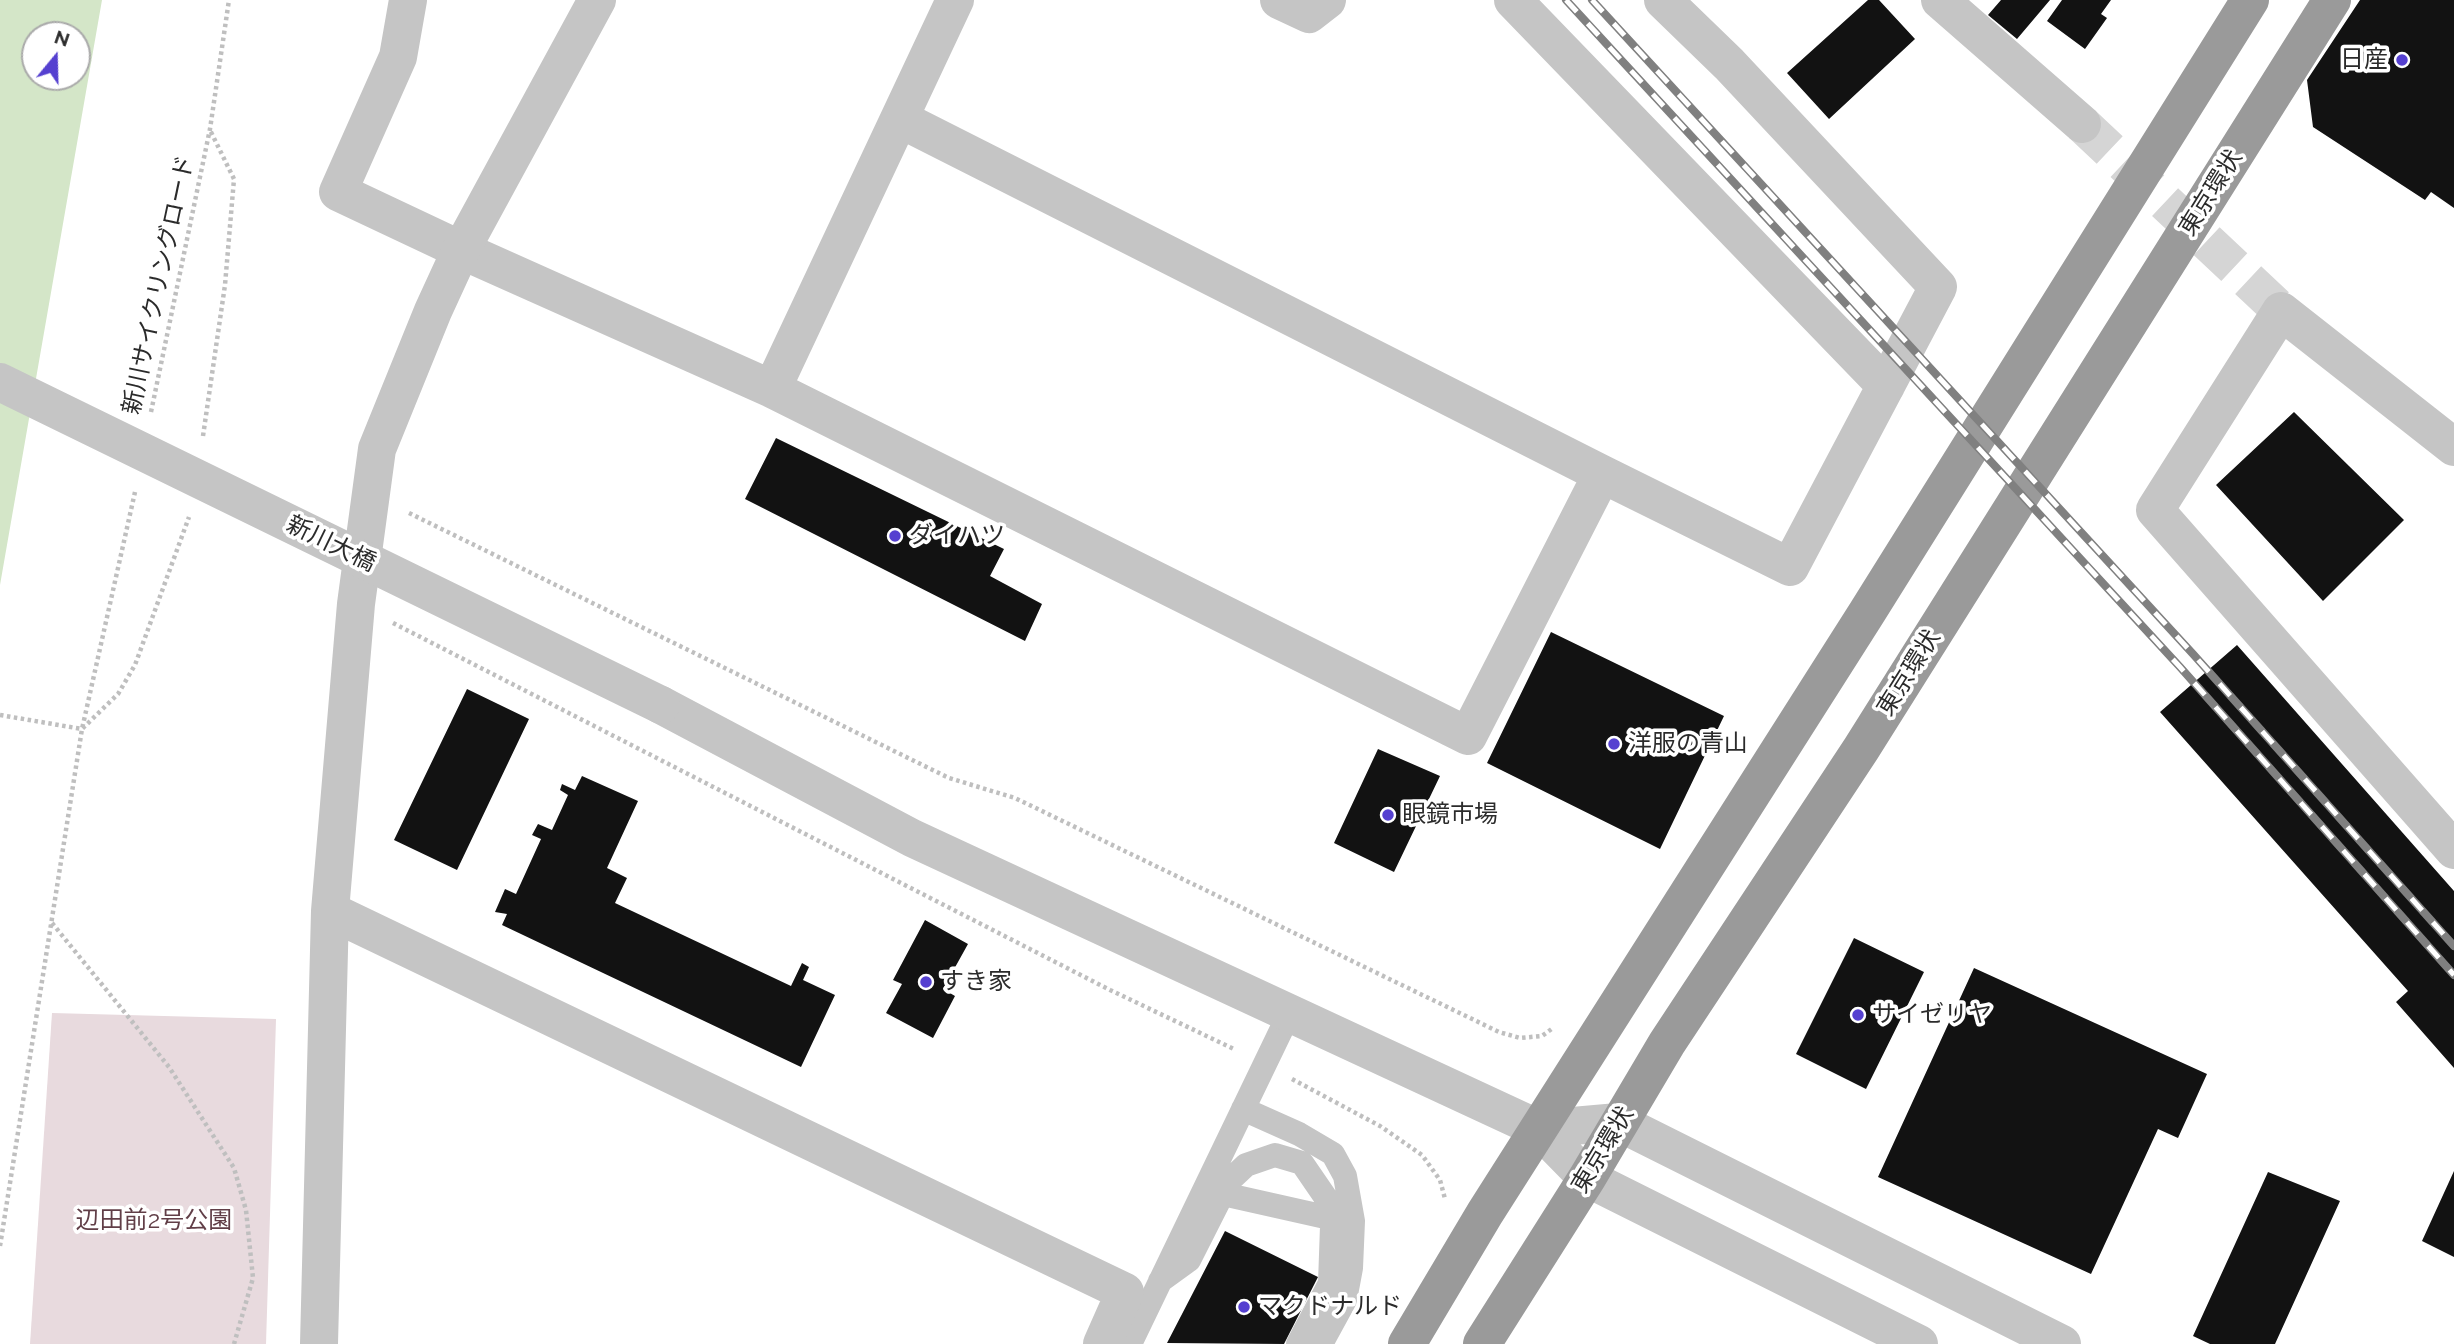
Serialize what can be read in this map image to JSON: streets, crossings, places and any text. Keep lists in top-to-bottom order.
{
  "streets": {
    "highway": ["東京環状"],
    "street": ["新川大橋"],
    "path": ["新川サイクリングロード"]
  },
  "parks": ["辺田前2号公園"],
  "places": [
    "日産",
    "ダイハツ",
    "洋服の青山",
    "眼鏡市場",
    "すき家",
    "サイゼリヤ",
    "マクドナルド"
  ],
  "north": "top"
}
